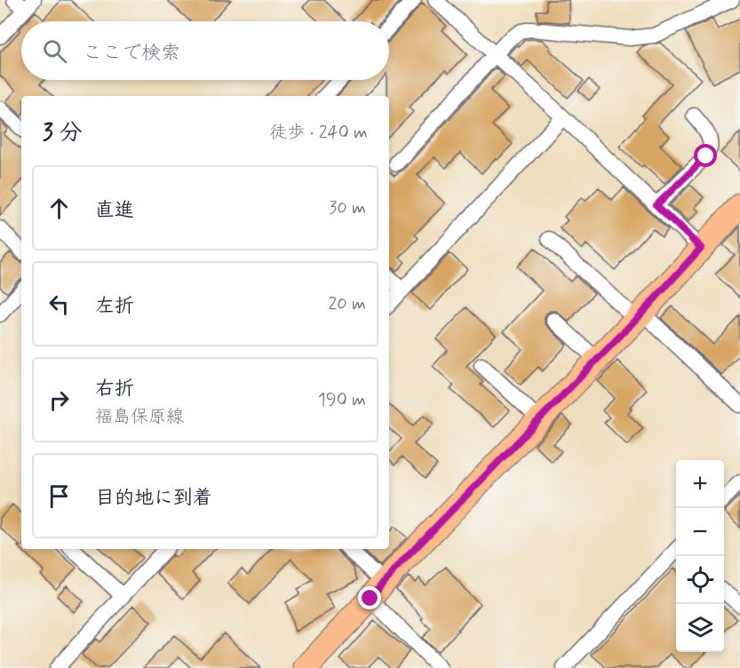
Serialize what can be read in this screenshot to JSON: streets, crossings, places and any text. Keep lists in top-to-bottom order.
{
  "page": {
    "search": "ここで検索",
    "heading": ["3 分", "徒歩 · 240 m"],
    "list": [
      ["直進", "30 m"],
      ["左折", "20 m"],
      ["右折", "福島保原線", "190 m"],
      "目的地に到着"
    ],
    "map_buttons": ["+", "−"]
  }
}
